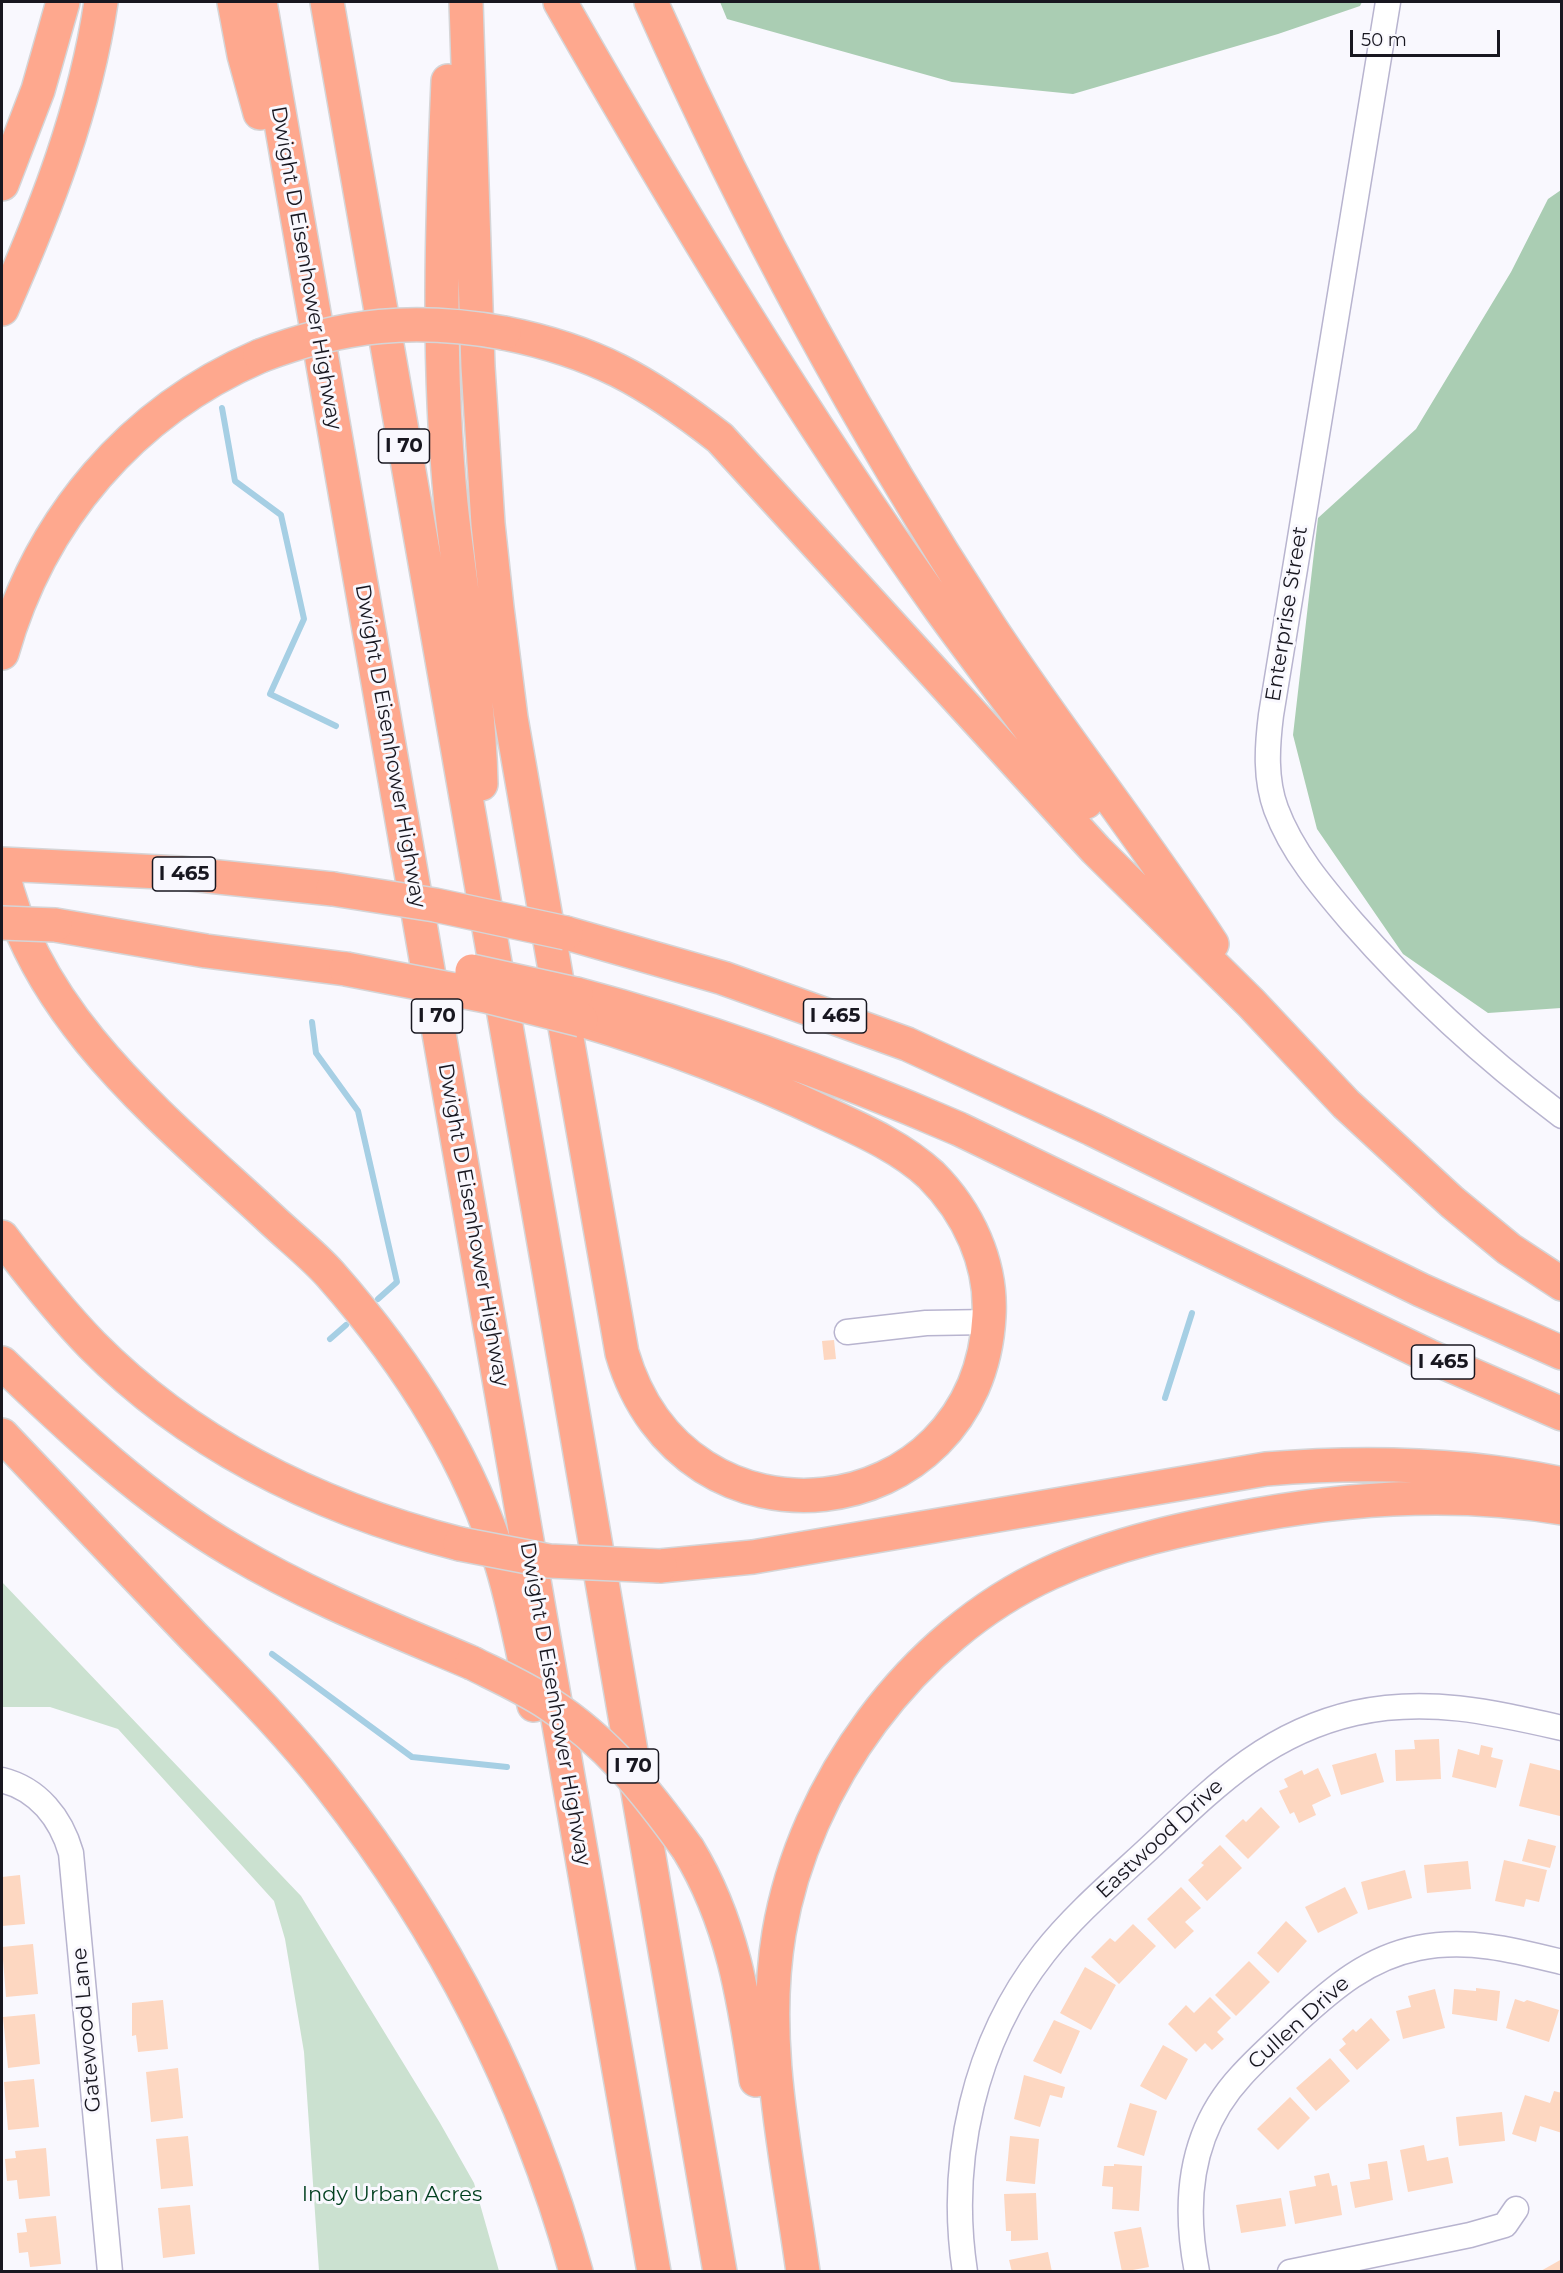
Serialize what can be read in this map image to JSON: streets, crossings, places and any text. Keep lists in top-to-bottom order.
{
  "streets": {
    "highway": ["Dwight D Eisenhower Highway", "I 70", "I 465"],
    "street": [
      "Enterprise Street",
      "Eastwood Drive",
      "Cullen Drive",
      "Gatewood Lane"
    ]
  },
  "parks": ["Indy Urban Acres"],
  "scale_bar": "50 m"
}
